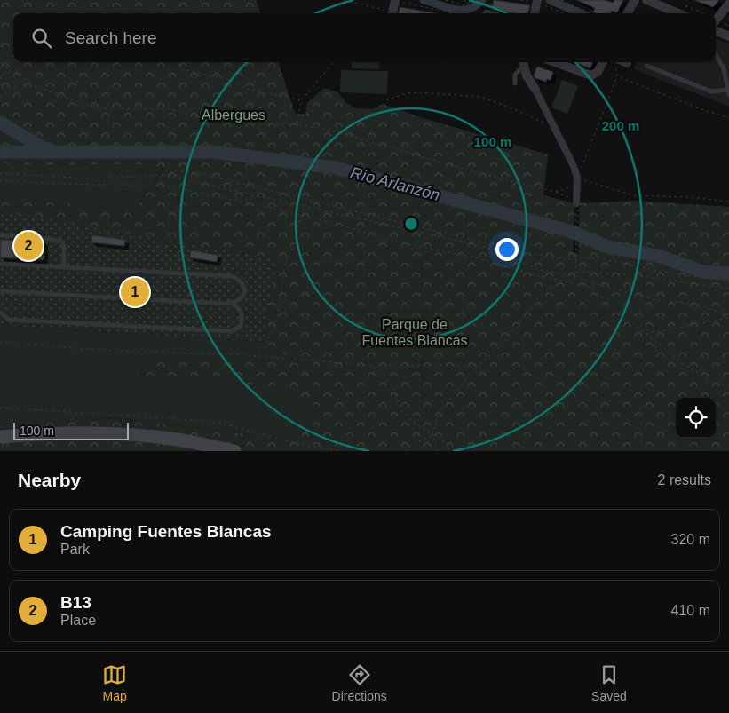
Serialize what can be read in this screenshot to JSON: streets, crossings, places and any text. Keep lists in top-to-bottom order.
{
  "water": ["Río Arlanzón"],
  "parks": ["Albergues", "Parque de Fuentes Blancas"],
  "scale_bar": "100 m",
  "page": {
    "search": "Search here",
    "pins": ["2", "1"],
    "scale": "100 m",
    "heading": ["Nearby", "2 results"],
    "list": [
      {
        "mark": "1",
        "name": "Camping Fuentes Blancas",
        "note": "Park",
        "value": "320 m"
      },
      {
        "mark": "2",
        "name": "B13",
        "note": "Place",
        "value": "410 m"
      }
    ],
    "nav": ["Map", "Directions", "Saved"]
  },
  "rings": ["200 m", "100 m"]
}
